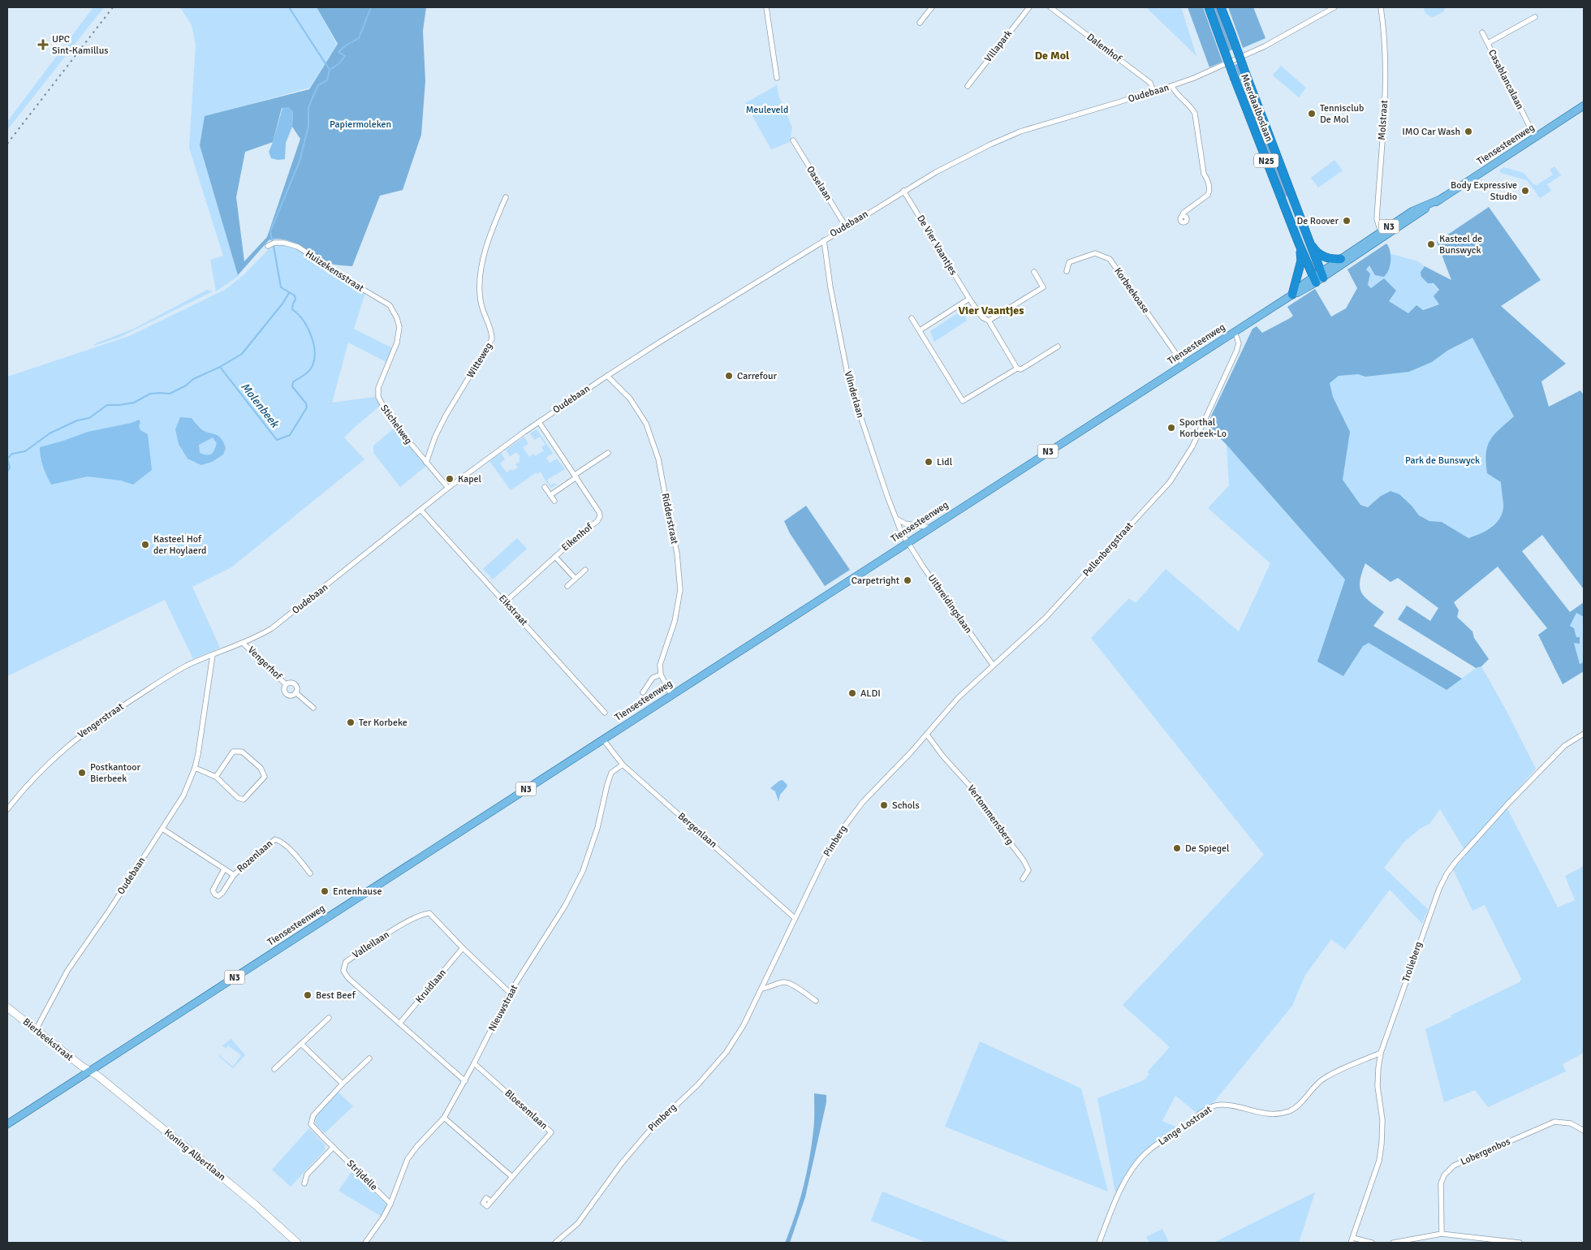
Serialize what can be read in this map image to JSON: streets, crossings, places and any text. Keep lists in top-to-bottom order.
{
  "streets": {
    "highway": ["Meerdaalboslaan", "N25"],
    "main road": ["Tiensesteenweg", "N3"],
    "street": [
      "Villapark",
      "Dalemhof",
      "Casablancalaan",
      "Oudebaan",
      "Molstraat",
      "Oaselaan",
      "De Vier Vaantjes",
      "Huizekensstraat",
      "Korbeekoase",
      "Witteweg",
      "Vlinderlaan",
      "Stichelweg",
      "Ridderstraat",
      "Eikenhof",
      "Pellenbergstraat",
      "Uitbreidingslaan",
      "Eikstraat",
      "Vengerhof",
      "Vengerstraat",
      "Vertommensberg",
      "Bergenlaan",
      "Pimberg",
      "Rozenlaan",
      "Valleilaan",
      "Trolieberg",
      "Kruidlaan",
      "Nieuwstraat",
      "Bierbeekstraat",
      "Bloesemlaan",
      "Lange Lostraat",
      "Lobergenbos",
      "Koning Albertlaan",
      "Strijdelle"
    ]
  },
  "crossings": [
    ["Dalemhof", "Oudebaan"],
    ["Casablancalaan", "Tiensesteenweg"],
    ["Oudebaan", "Oaselaan"],
    ["Oudebaan", "De Vier Vaantjes"],
    ["Oudebaan", "Vlinderlaan"],
    ["Oudebaan", "Ridderstraat"],
    ["Oudebaan", "Eikenhof"],
    ["Oudebaan", "Eikstraat"],
    ["Oudebaan", "Vengerhof"],
    ["Oudebaan", "Vengerstraat"],
    ["Oudebaan", "Rozenlaan"],
    ["Oudebaan", "Bierbeekstraat"],
    ["Meerdaalboslaan", "Tiensesteenweg"],
    ["Molstraat", "Tiensesteenweg"],
    ["Tiensesteenweg", "Korbeekoase"],
    ["Tiensesteenweg", "Vlinderlaan"],
    ["Tiensesteenweg", "Pellenbergstraat"],
    ["Tiensesteenweg", "Uitbreidingslaan"],
    ["Tiensesteenweg", "Bergenlaan"],
    ["Tiensesteenweg", "Bierbeekstraat"],
    ["Tiensesteenweg", "Koning Albertlaan"],
    ["Huizekensstraat", "Stichelweg"],
    ["Witteweg", "Stichelweg"],
    ["Vlinderlaan", "Uitbreidingslaan"],
    ["Eikenhof", "Eikstraat"],
    ["Pellenbergstraat", "Uitbreidingslaan"],
    ["Pellenbergstraat", "Vertommensberg"],
    ["Pellenbergstraat", "Pimberg"],
    ["Vertommensberg", "Pimberg"],
    ["Bergenlaan", "Pimberg"],
    ["Bergenlaan", "Nieuwstraat"],
    ["Valleilaan", "Kruidlaan"],
    ["Valleilaan", "Nieuwstraat"],
    ["Trolieberg", "Lange Lostraat"],
    ["Nieuwstraat", "Bloesemlaan"],
    ["Nieuwstraat", "Strijdelle"],
    ["Bierbeekstraat", "Koning Albertlaan"]
  ],
  "districts": ["De Mol", "Vier Vaantjes"],
  "water": ["Molenbeek"],
  "parks": ["Meuleveld", "Papiermoleken", "Park de Bunswyck"],
  "places": {
    "health": ["UPC Sint-Kamillus"],
    "other": [
      "Tennisclub De Mol",
      "IMO Car Wash",
      "Body Expressive Studio",
      "De Roover",
      "Kasteel de Bunswyck",
      "Carrefour",
      "Sporthal Korbeek-Lo",
      "Lidl",
      "Kapel",
      "Kasteel Hof der Hoylaerd",
      "Carpetright",
      "ALDI",
      "Ter Korbeke",
      "Postkantoor Bierbeek",
      "Schols",
      "De Spiegel",
      "Entenhause",
      "Best Beef"
    ]
  }
}
